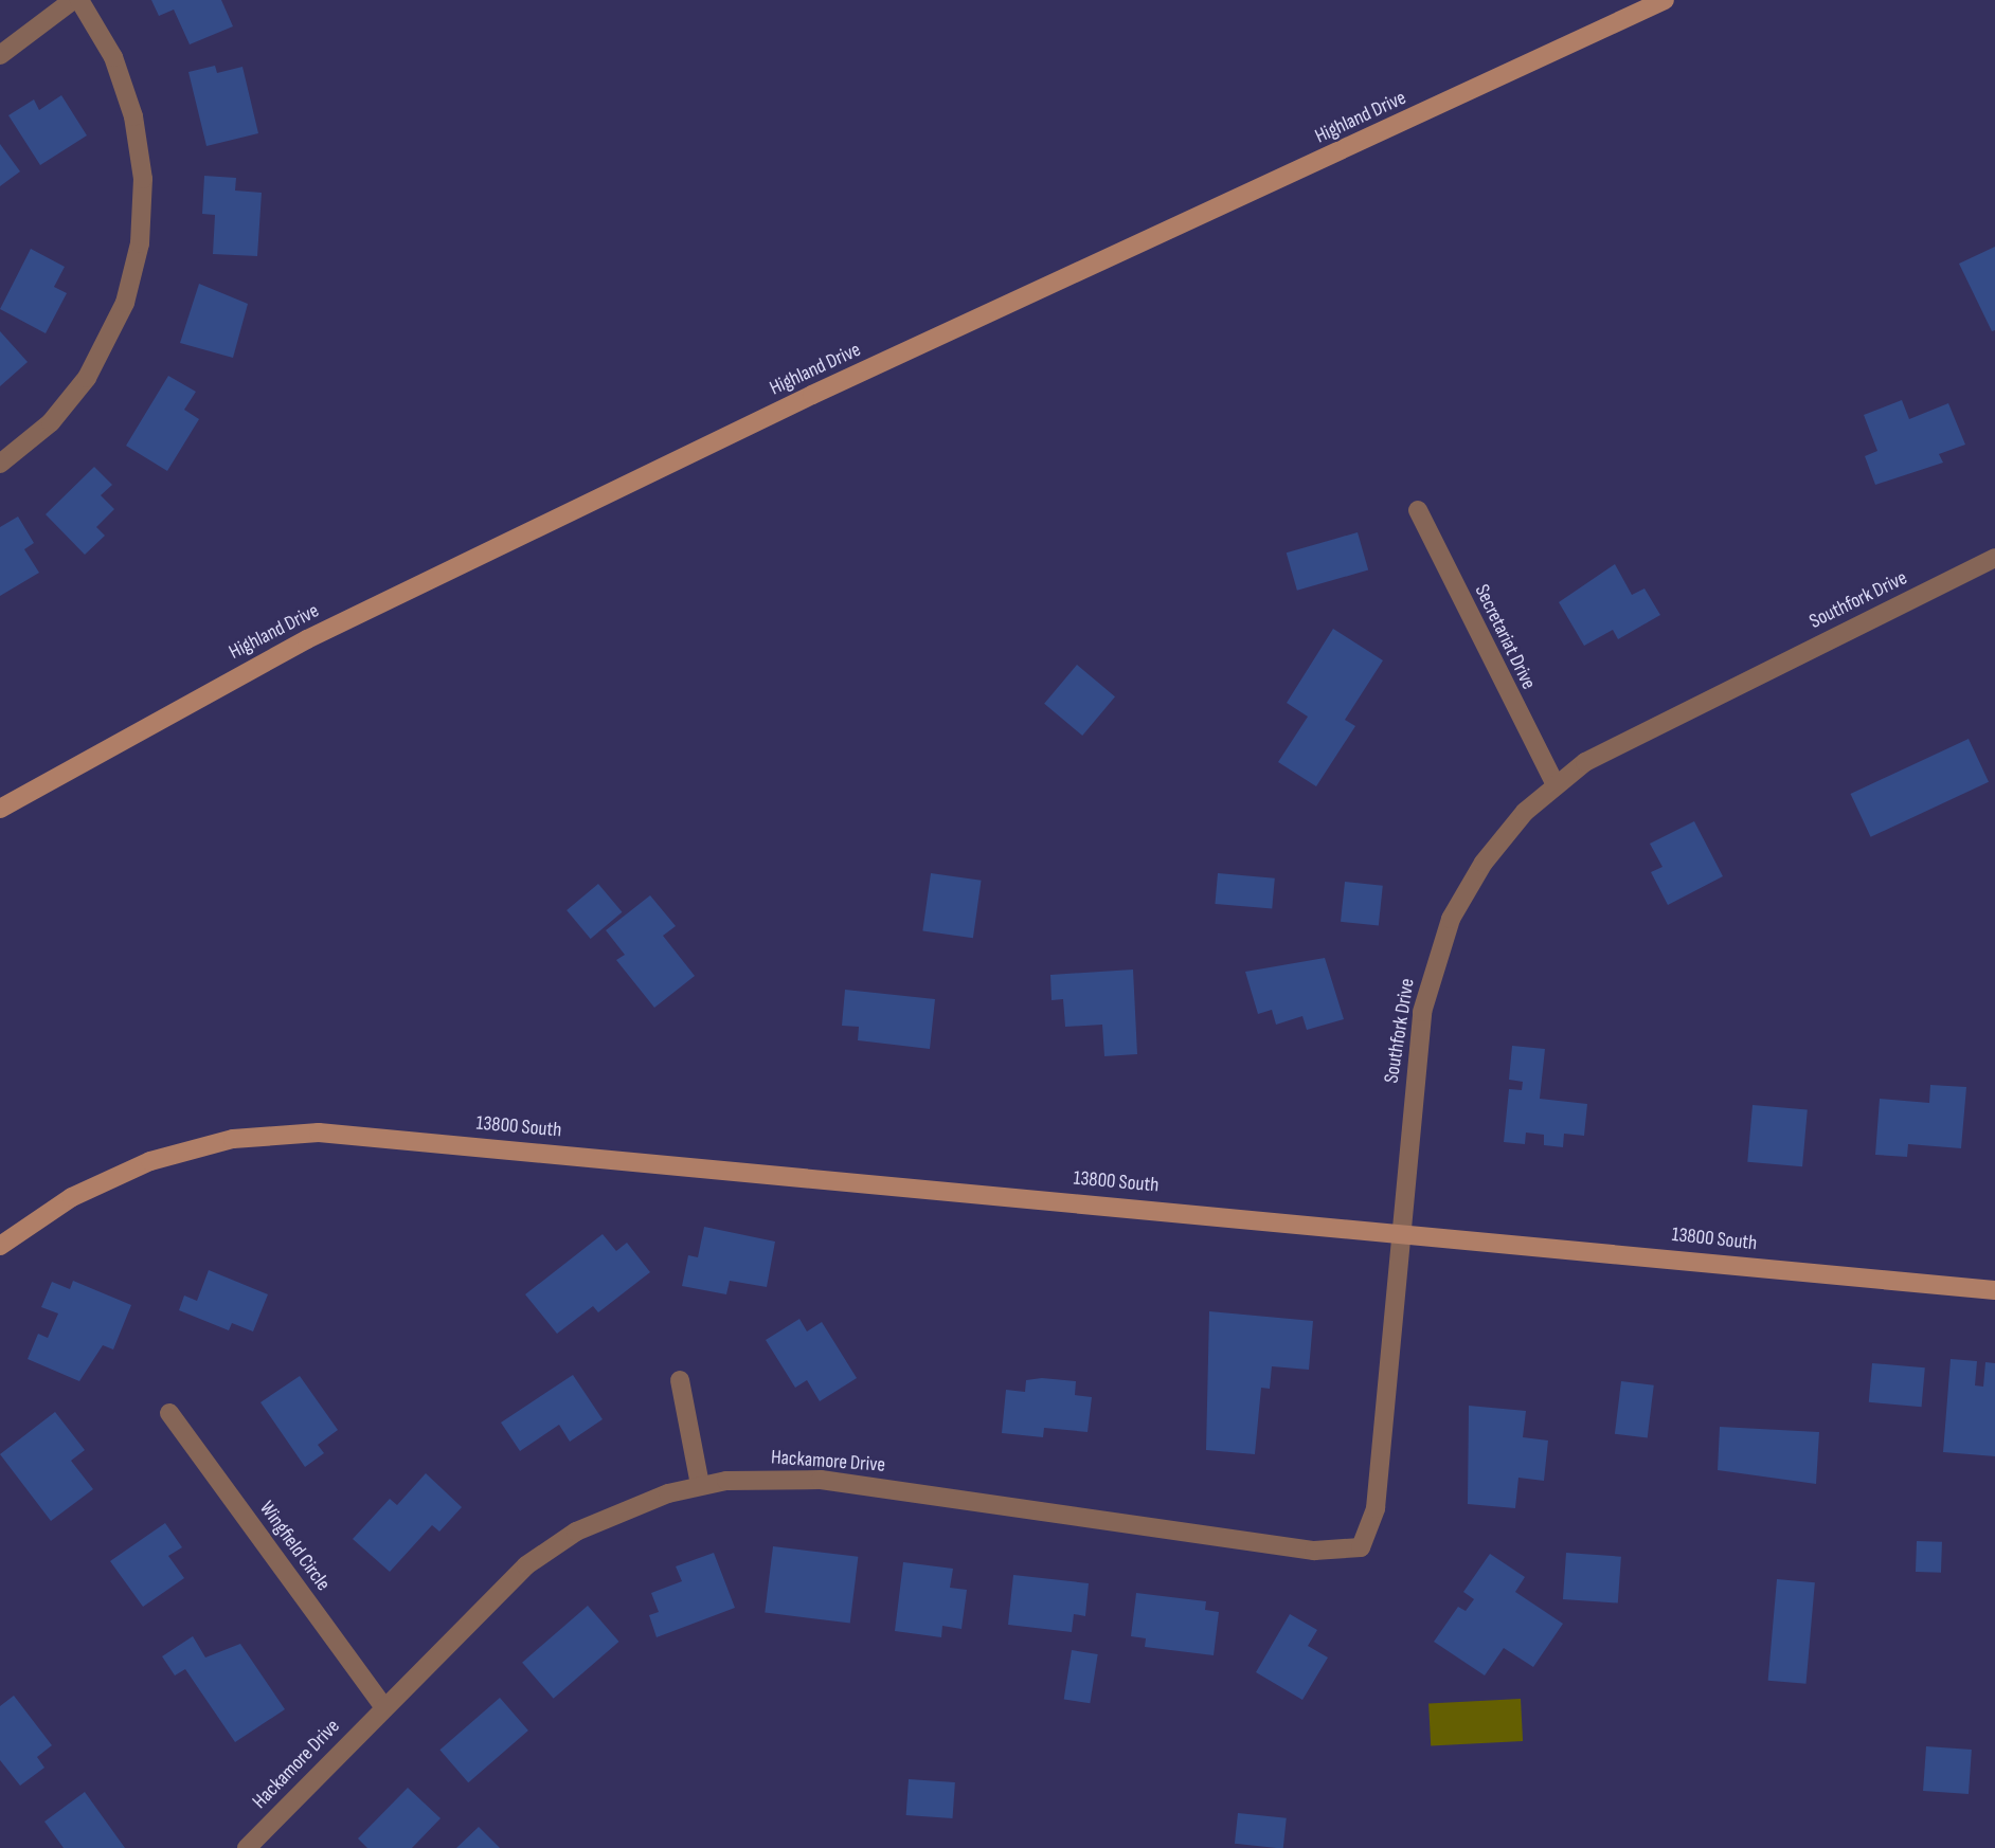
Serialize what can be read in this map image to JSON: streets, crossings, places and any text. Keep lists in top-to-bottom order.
{
  "streets": {
    "main road": ["Highland Drive", "13800 South"],
    "street": [
      "Southfork Drive",
      "Secretariat Drive",
      "Hackamore Drive",
      "Wingfield Circle"
    ]
  },
  "crossings": [
    ["Southfork Drive", "Secretariat Drive"],
    ["Southfork Drive", "13800 South"],
    ["Southfork Drive", "Hackamore Drive"],
    ["Hackamore Drive", "Wingfield Circle"]
  ]
}
